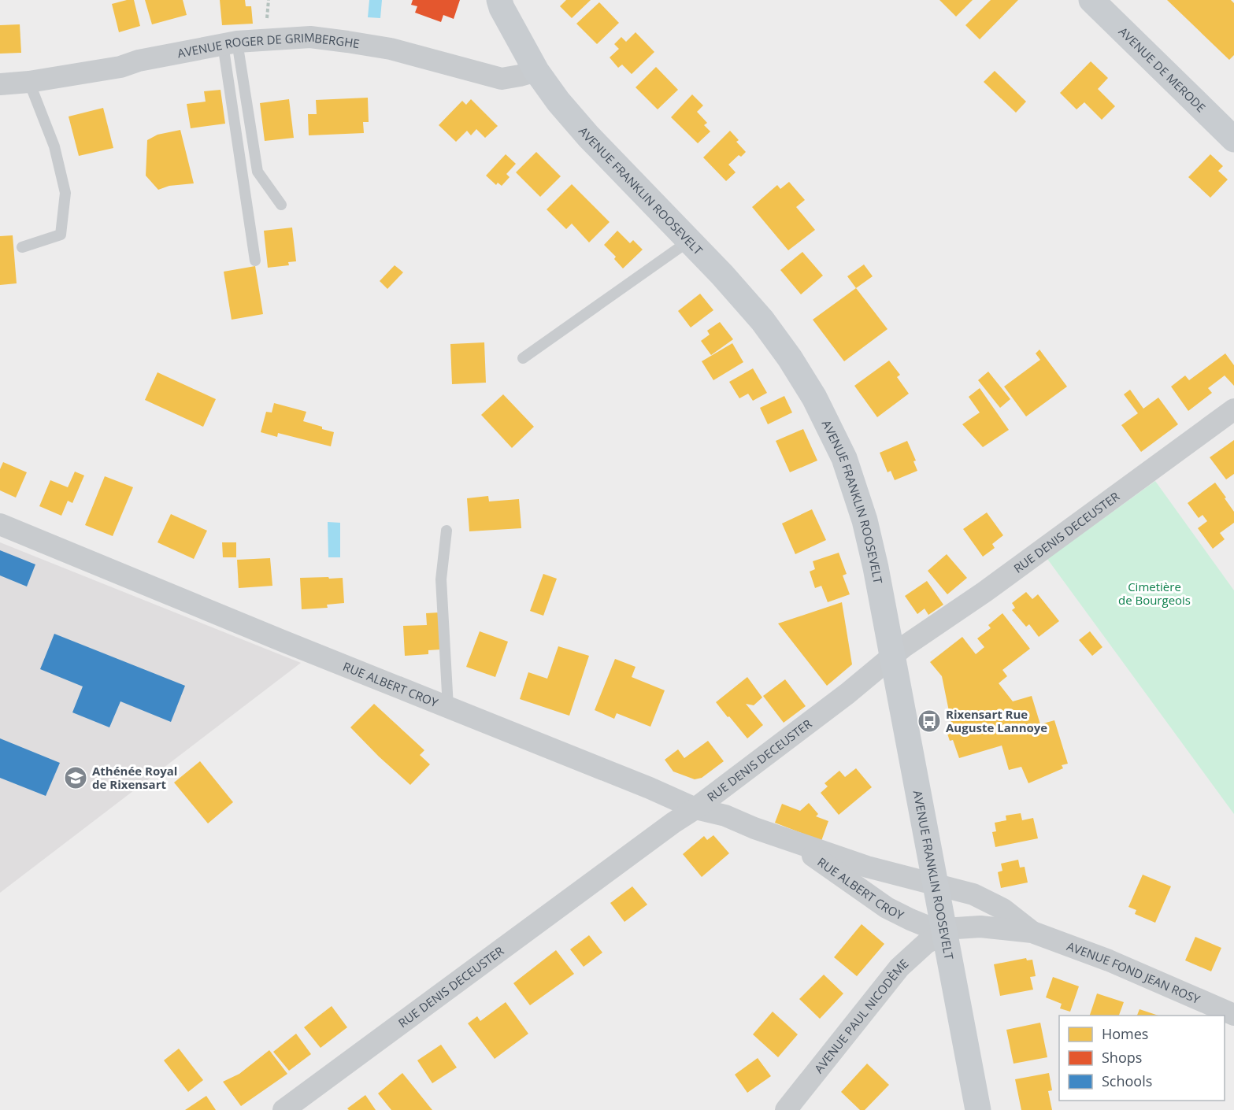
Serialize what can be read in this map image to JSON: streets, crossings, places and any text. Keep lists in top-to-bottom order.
{
  "streets": {
    "main road": ["AVENUE DE MERODE", "AVENUE FRANKLIN ROOSEVELT"],
    "street": [
      "AVENUE ROGER DE GRIMBERGHE",
      "RUE DENIS DECEUSTER",
      "RUE ALBERT CROY",
      "AVENUE FOND JEAN ROSY",
      "AVENUE PAUL NICODÈME"
    ]
  },
  "crossings": [
    ["AVENUE ROGER DE GRIMBERGHE", "AVENUE FRANKLIN ROOSEVELT"],
    ["AVENUE FRANKLIN ROOSEVELT", "RUE DENIS DECEUSTER"],
    ["AVENUE FRANKLIN ROOSEVELT", "RUE ALBERT CROY"],
    ["AVENUE FRANKLIN ROOSEVELT", "AVENUE FOND JEAN ROSY"],
    ["AVENUE FRANKLIN ROOSEVELT", "AVENUE PAUL NICODÈME"],
    ["RUE DENIS DECEUSTER", "RUE ALBERT CROY"],
    ["RUE ALBERT CROY", "AVENUE FOND JEAN ROSY"],
    ["RUE ALBERT CROY", "AVENUE PAUL NICODÈME"],
    ["AVENUE FOND JEAN ROSY", "AVENUE PAUL NICODÈME"]
  ],
  "parks": ["Cimetière de Bourgeois"],
  "places": {
    "bus stop": ["Rixensart Rue Auguste Lannoye"],
    "school or university": ["Athénée Royal de Rixensart"]
  },
  "legend": ["Homes", "Shops", "Schools"]
}
